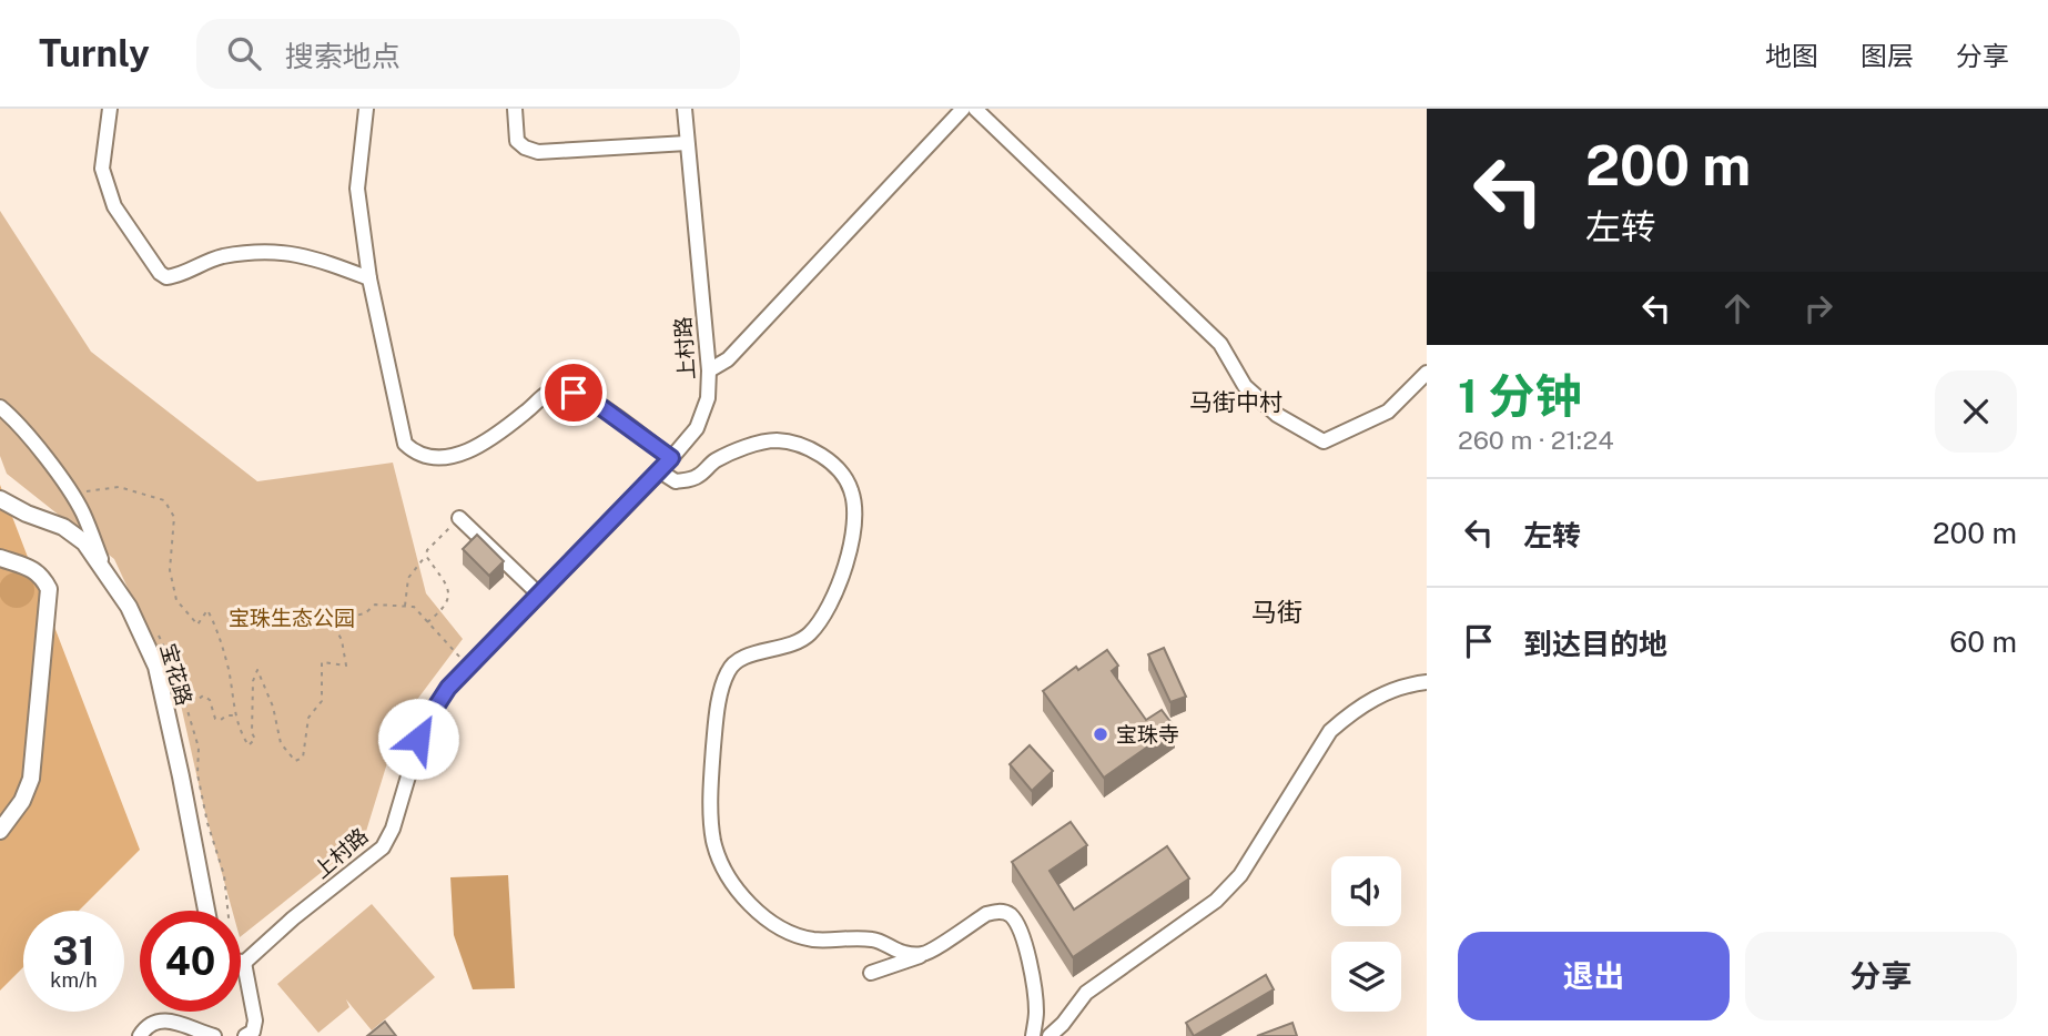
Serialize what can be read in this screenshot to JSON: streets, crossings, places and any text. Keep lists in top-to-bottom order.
{
  "streets": {
    "main road": ["宝花路"],
    "street": ["上村路"]
  },
  "districts": ["马街中村", "马街"],
  "parks": ["宝珠生态公园"],
  "places": ["宝珠寺"],
  "page": {
    "header": "Turnly",
    "search": "搜索地点",
    "nav": ["地图", "图层", "分享"],
    "turn": ["200 m", "左转"],
    "heading": ["1 分钟", "260 m · 21:24"],
    "list": [
      {
        "name": "左转",
        "value": "200 m"
      },
      {
        "name": "到达目的地",
        "value": "60 m"
      }
    ],
    "speed": "31 km/h",
    "limit": "40",
    "buttons": ["退出", "分享"]
  }
}
